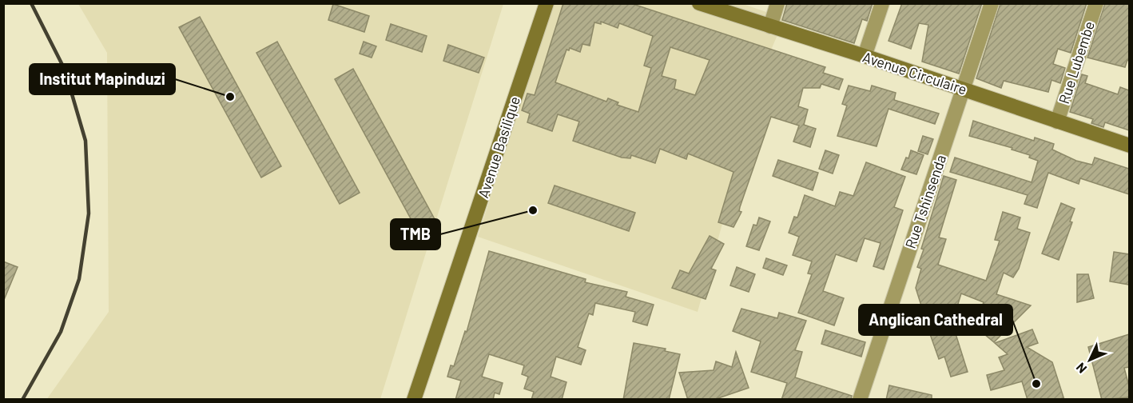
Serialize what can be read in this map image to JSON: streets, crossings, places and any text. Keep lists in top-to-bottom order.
{
  "streets": {
    "street": [
      "Rue Lubembe",
      "Avenue Circulaire",
      "Avenue Basilique",
      "Rue Tshinsenda"
    ]
  },
  "crossings": [
    ["Rue Lubembe", "Avenue Circulaire"],
    ["Avenue Circulaire", "Rue Tshinsenda"]
  ],
  "places": ["Institut Mapinduzi", "TMB", "Anglican Cathedral"],
  "north": "bottom left"
}
